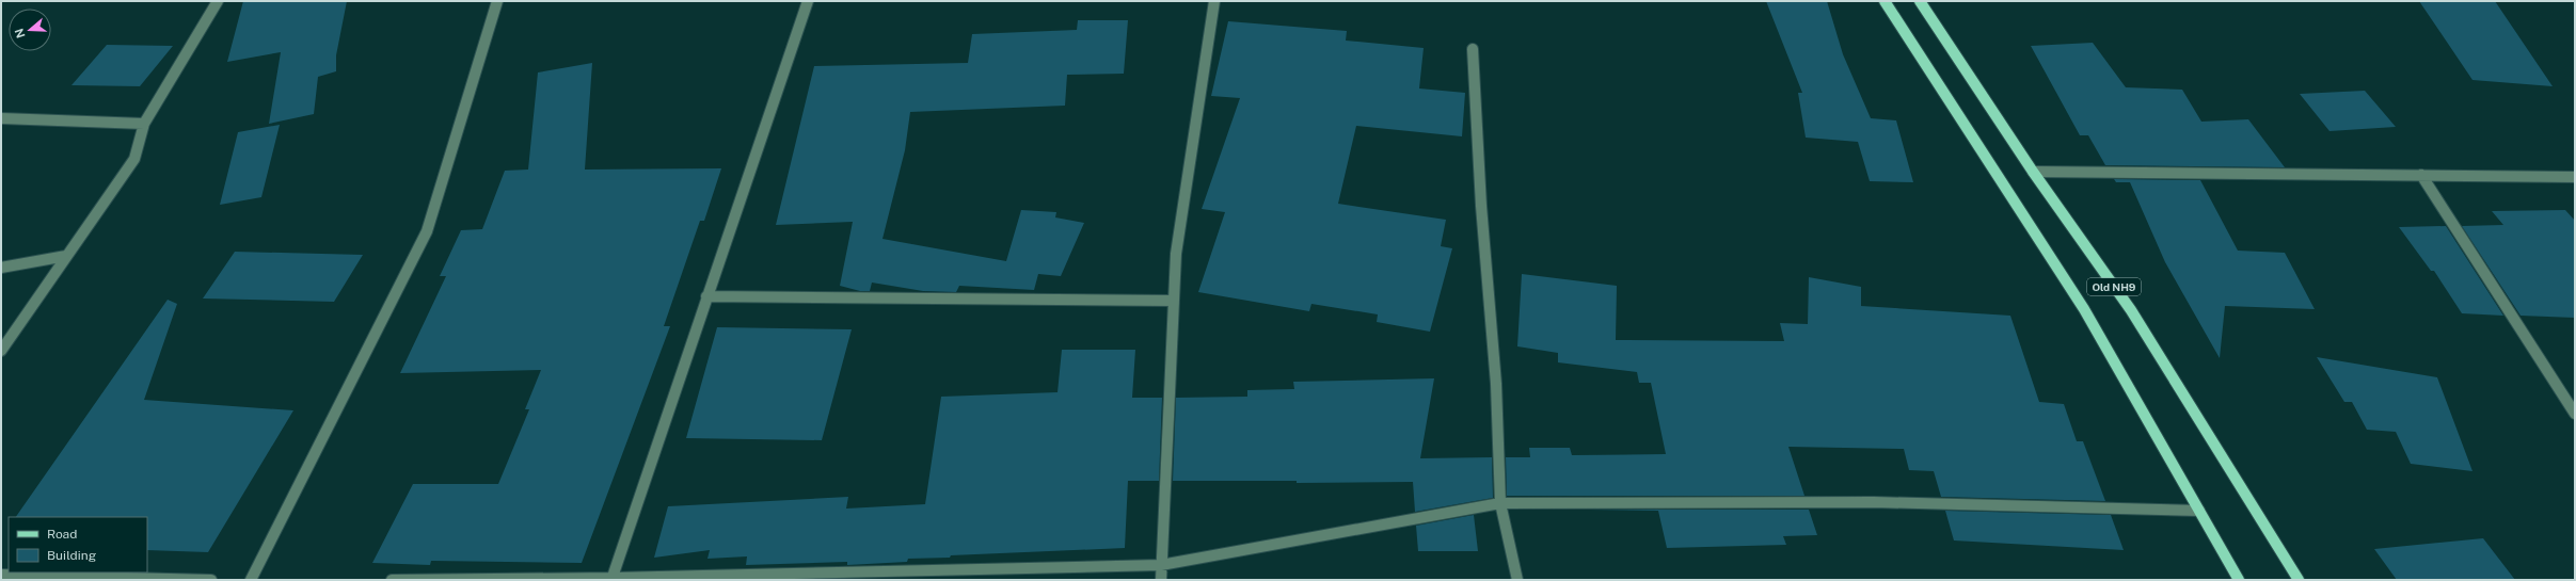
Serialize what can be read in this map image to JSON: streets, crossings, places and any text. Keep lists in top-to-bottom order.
{
  "streets": {
    "main road": ["Old NH9"]
  },
  "legend": ["Road", "Building"],
  "north": "left"
}
